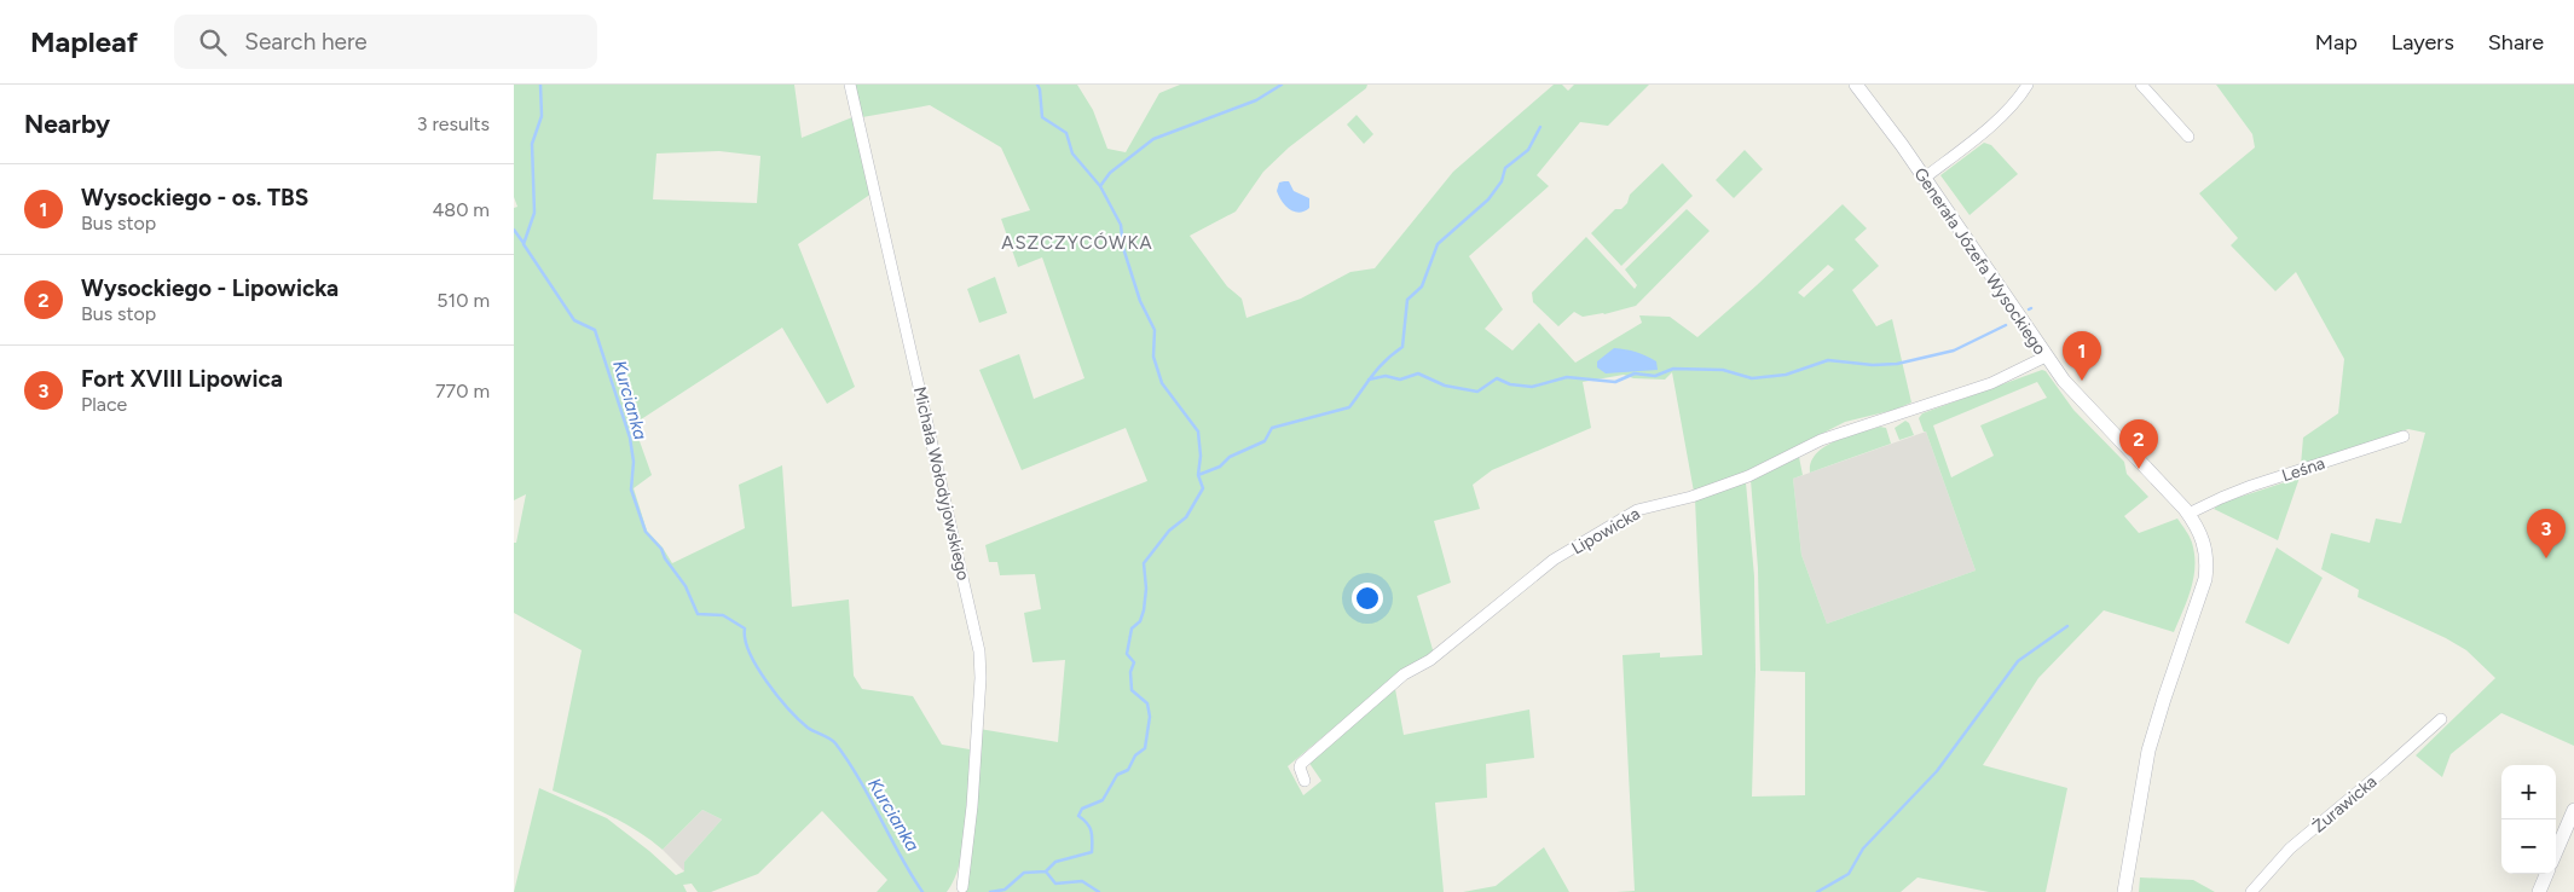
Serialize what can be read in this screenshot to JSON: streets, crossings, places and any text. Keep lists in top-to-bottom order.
{
  "streets": {
    "street": [
      "Generała Józefa Wysockiego",
      "Leśna",
      "Michała Wołodyjowskiego",
      "Lipowicka",
      "Żurawicka"
    ]
  },
  "crossings": [
    ["Generała Józefa Wysockiego", "Leśna"],
    ["Generała Józefa Wysockiego", "Lipowicka"]
  ],
  "districts": ["ASZCZYCÓWKA"],
  "water": ["Kurcianka"],
  "page": {
    "header": "Mapleaf",
    "search": "Search here",
    "nav": ["Map", "Layers", "Share"],
    "heading": ["Nearby", "3 results"],
    "list": [
      {
        "mark": "1",
        "name": "Wysockiego - os. TBS",
        "note": "Bus stop",
        "value": "480 m"
      },
      {
        "mark": "2",
        "name": "Wysockiego - Lipowicka",
        "note": "Bus stop",
        "value": "510 m"
      },
      {
        "mark": "3",
        "name": "Fort XVIII Lipowica",
        "note": "Place",
        "value": "770 m"
      }
    ],
    "pins": ["1", "2", "3"],
    "map_buttons": ["+", "−"]
  }
}
